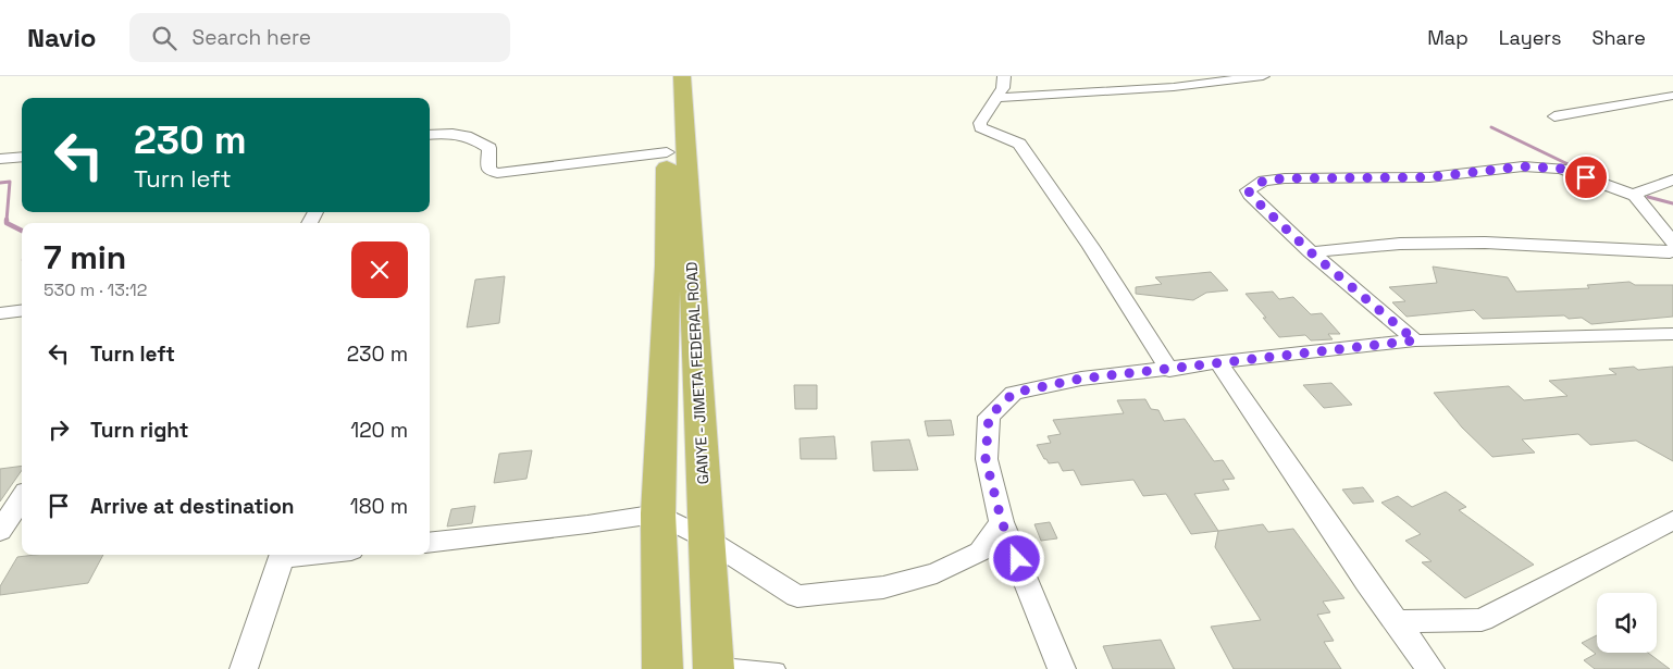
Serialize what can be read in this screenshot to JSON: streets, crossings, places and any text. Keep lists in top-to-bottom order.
{
  "streets": {
    "main road": ["GANYE - JIMETA FEDERAL ROAD"]
  },
  "page": {
    "header": "Navio",
    "search": "Search here",
    "nav": ["Map", "Layers", "Share"],
    "turn": ["230 m", "Turn left"],
    "heading": ["7 min", "530 m · 13:12"],
    "list": [
      {
        "name": "Turn left",
        "value": "230 m"
      },
      {
        "name": "Turn right",
        "value": "120 m"
      },
      {
        "name": "Arrive at destination",
        "value": "180 m"
      }
    ]
  }
}
